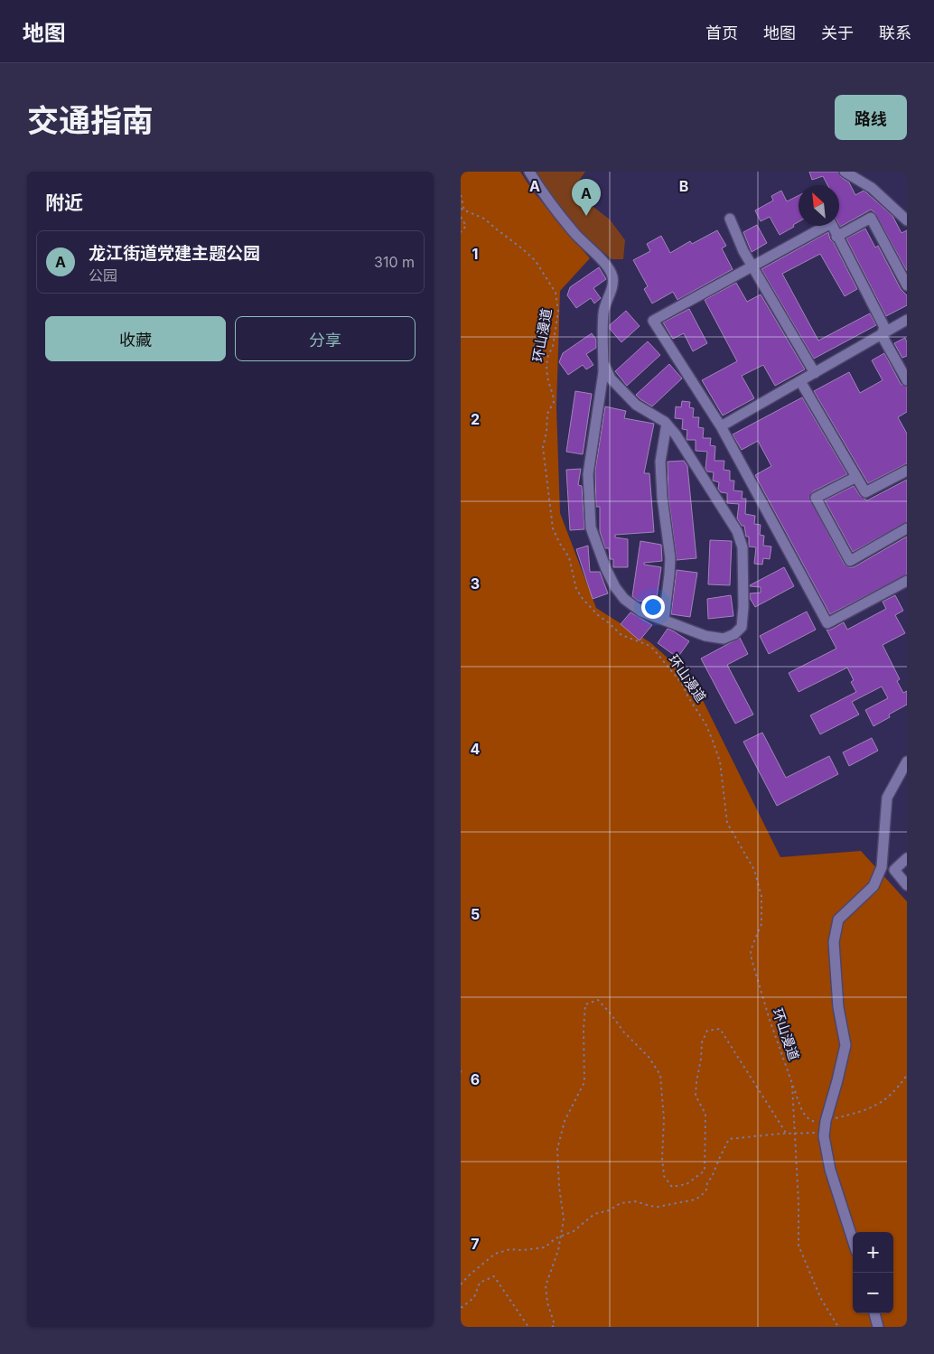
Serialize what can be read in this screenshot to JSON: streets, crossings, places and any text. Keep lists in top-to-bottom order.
{
  "streets": {
    "path": ["环山漫道"]
  },
  "north": "top left",
  "page": {
    "header": "地图",
    "nav": [
      "首页",
      "地图",
      "关于",
      "联系"
    ],
    "title": "交通指南",
    "buttons": [
      "路线",
      ["收藏", "分享"]
    ],
    "heading": "附近",
    "pins": "A",
    "list": [
      {
        "mark": "A",
        "name": "龙江街道党建主题公园",
        "note": "公园",
        "value": "310 m"
      }
    ],
    "map_buttons": ["+", "−"]
  },
  "grid": {
    "columns": ["A", "B"],
    "rows": [
      "1",
      "2",
      "3",
      "4",
      "5",
      "6",
      "7"
    ]
  }
}
